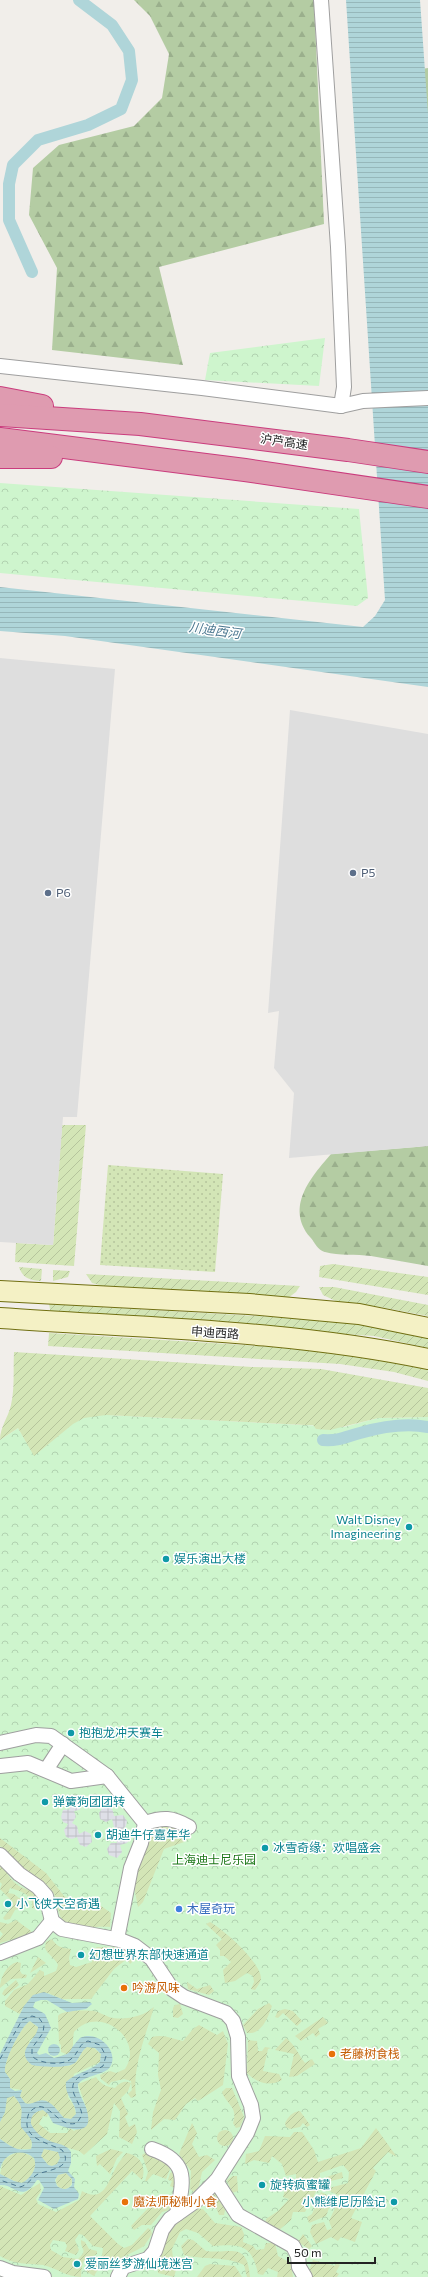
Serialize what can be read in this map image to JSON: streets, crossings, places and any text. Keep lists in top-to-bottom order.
{
  "streets": {
    "highway": ["沪芦高速"],
    "street": ["申迪西路"]
  },
  "water": ["川迪西河"],
  "parks": ["上海迪士尼乐园"],
  "places": [
    "P5",
    "P6",
    "Walt Disney Imagineering",
    "娱乐演出大楼",
    "抱抱龙冲天赛车",
    "弹簧狗团团转",
    "胡迪牛仔嘉年华",
    "冰雪奇缘：欢唱盛会",
    "小飞侠天空奇遇",
    "木屋奇玩",
    "幻想世界东部快速通道",
    "吟游风味",
    "老藤树食栈",
    "旋转疯蜜罐",
    "魔法师秘制小食",
    "小熊维尼历险记",
    "爱丽丝梦游仙境迷宫"
  ],
  "scale_bar": "50 m"
}
